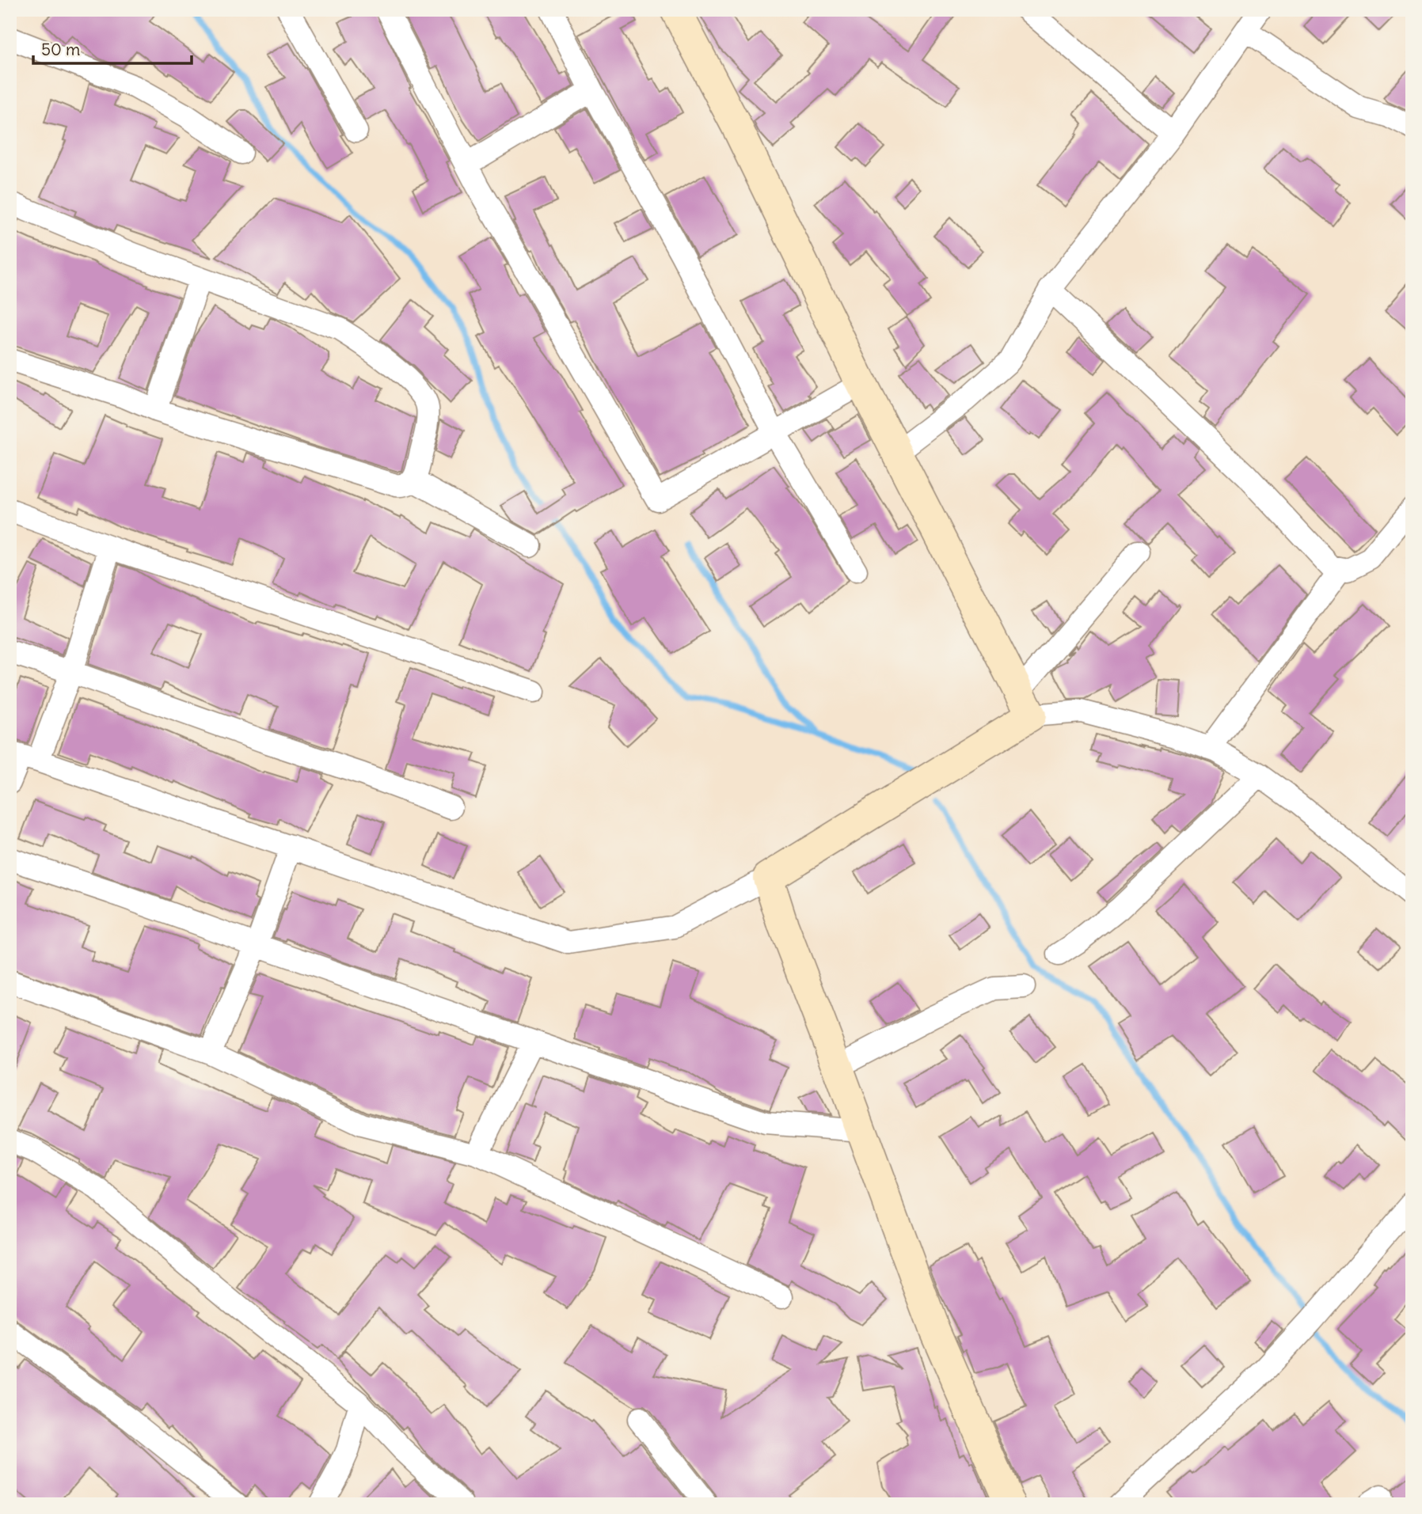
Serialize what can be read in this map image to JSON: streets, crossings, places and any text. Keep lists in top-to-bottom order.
{
  "scale_bar": "50 m"
}
